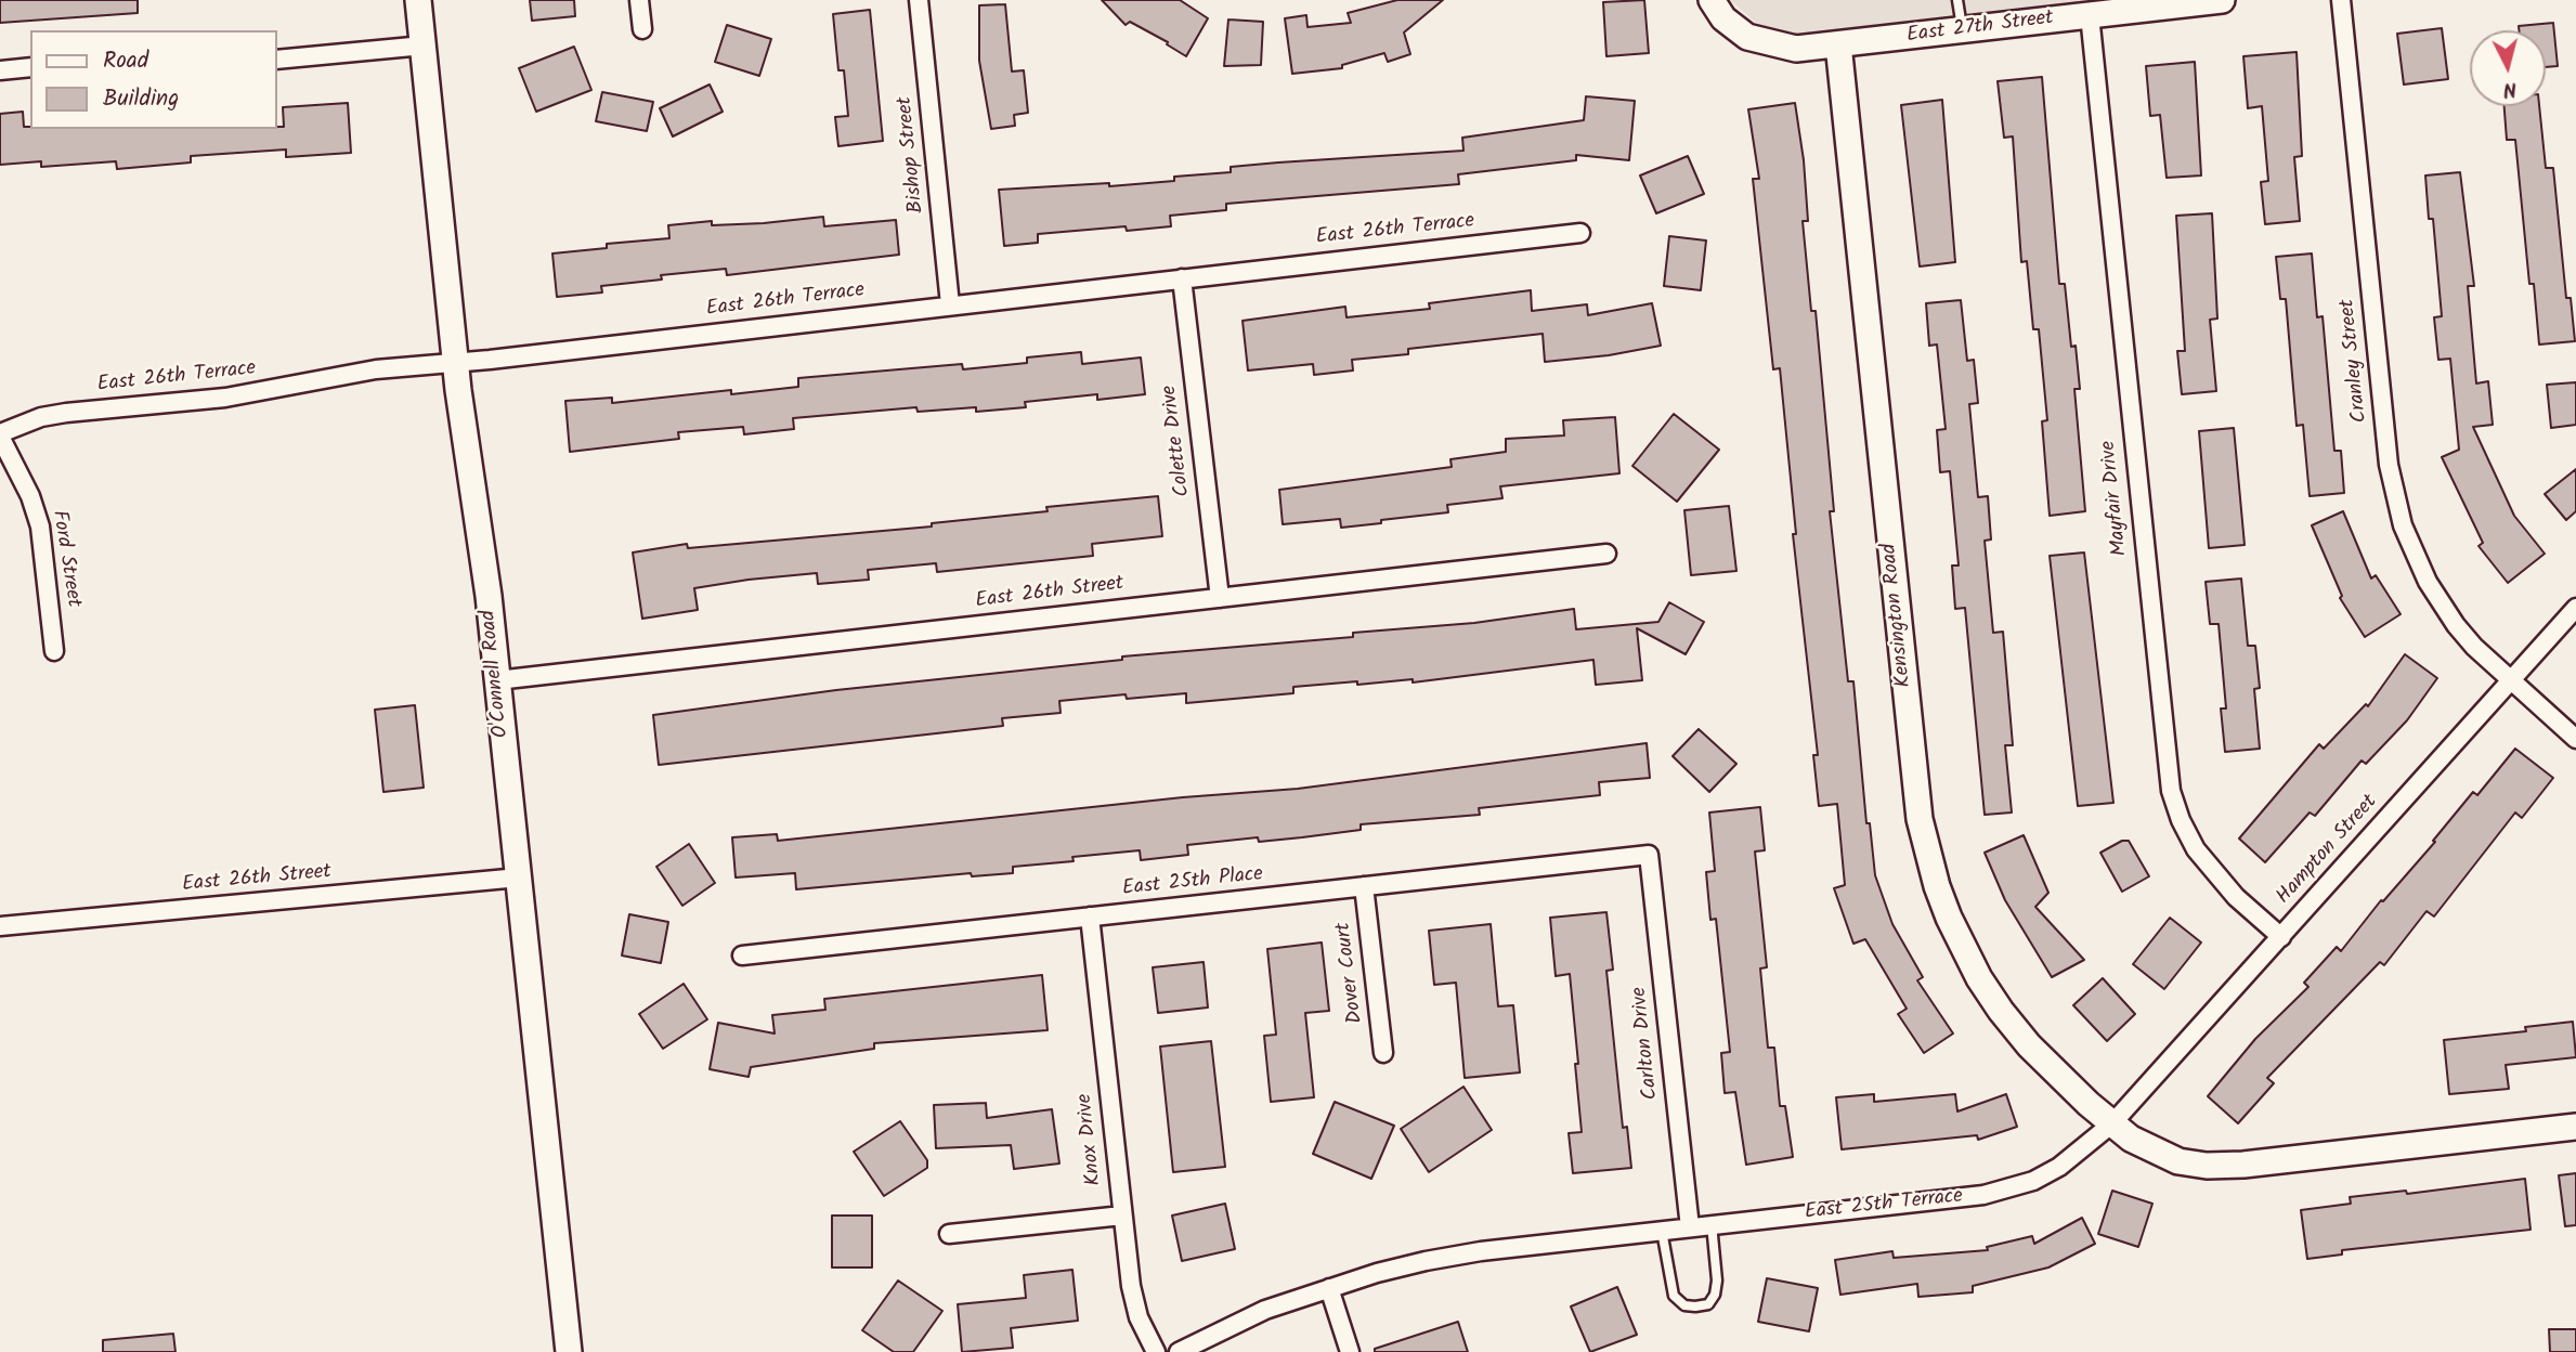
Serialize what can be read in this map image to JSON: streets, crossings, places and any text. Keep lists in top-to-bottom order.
{
  "streets": {
    "street": [
      "East 27th Street",
      "Bishop Street",
      "East 26th Terrace",
      "Cranley Street",
      "Colette Drive",
      "Mayfair Drive",
      "Ford Street",
      "East 26th Street",
      "Kensington Road",
      "O'Connell Road",
      "Hampton Street",
      "East 25th Place",
      "Dover Court",
      "Carlton Drive",
      "Knox Drive",
      "East 25th Terrace"
    ]
  },
  "crossings": [
    ["East 27th Street", "Mayfair Drive"],
    ["East 27th Street", "Kensington Road"],
    ["Bishop Street", "East 26th Terrace"],
    ["East 26th Terrace", "Colette Drive"],
    ["East 26th Terrace", "Ford Street"],
    ["East 26th Terrace", "O'Connell Road"],
    ["Cranley Street", "Hampton Street"],
    ["Colette Drive", "East 26th Street"],
    ["Mayfair Drive", "Hampton Street"],
    ["East 26th Street", "O'Connell Road"],
    ["Kensington Road", "Hampton Street"],
    ["Kensington Road", "East 25th Terrace"],
    ["Hampton Street", "East 25th Terrace"],
    ["East 25th Place", "Dover Court"],
    ["East 25th Place", "Carlton Drive"],
    ["East 25th Place", "Knox Drive"],
    ["Carlton Drive", "East 25th Terrace"]
  ],
  "legend": ["Road", "Building"],
  "north": "bottom"
}
